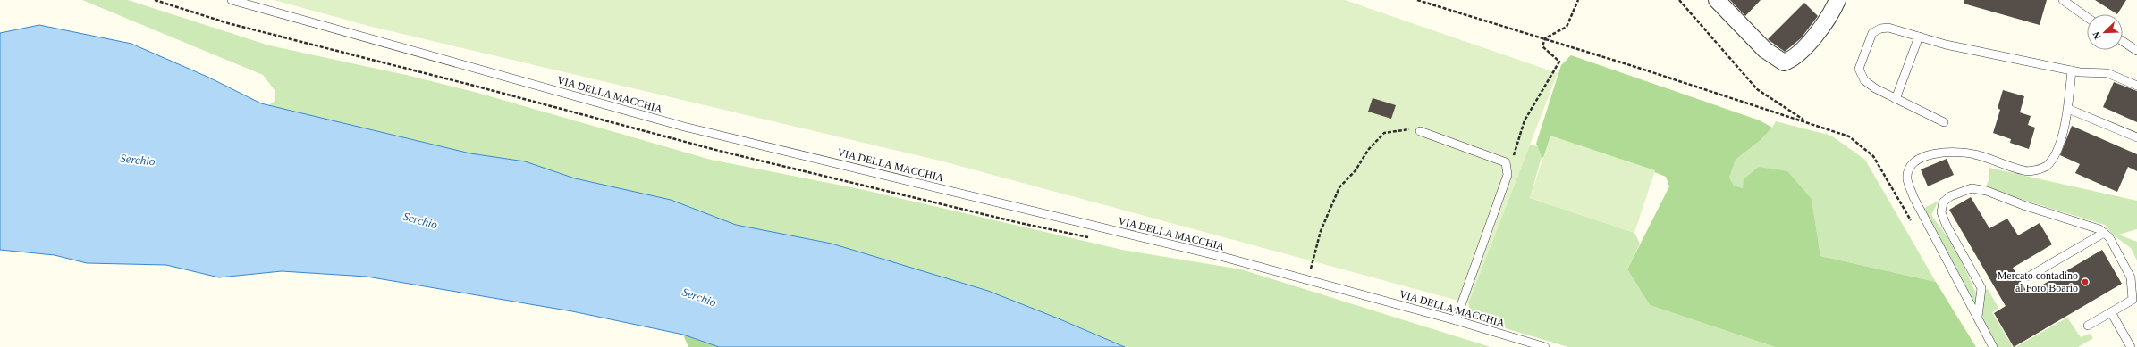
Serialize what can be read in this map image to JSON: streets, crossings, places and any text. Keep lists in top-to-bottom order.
{
  "streets": {
    "lane": ["VIA DELLA MACCHIA"]
  },
  "water": ["Serchio"],
  "places": ["Mercato contadino al Foro Boario"],
  "north": "bottom left"
}
